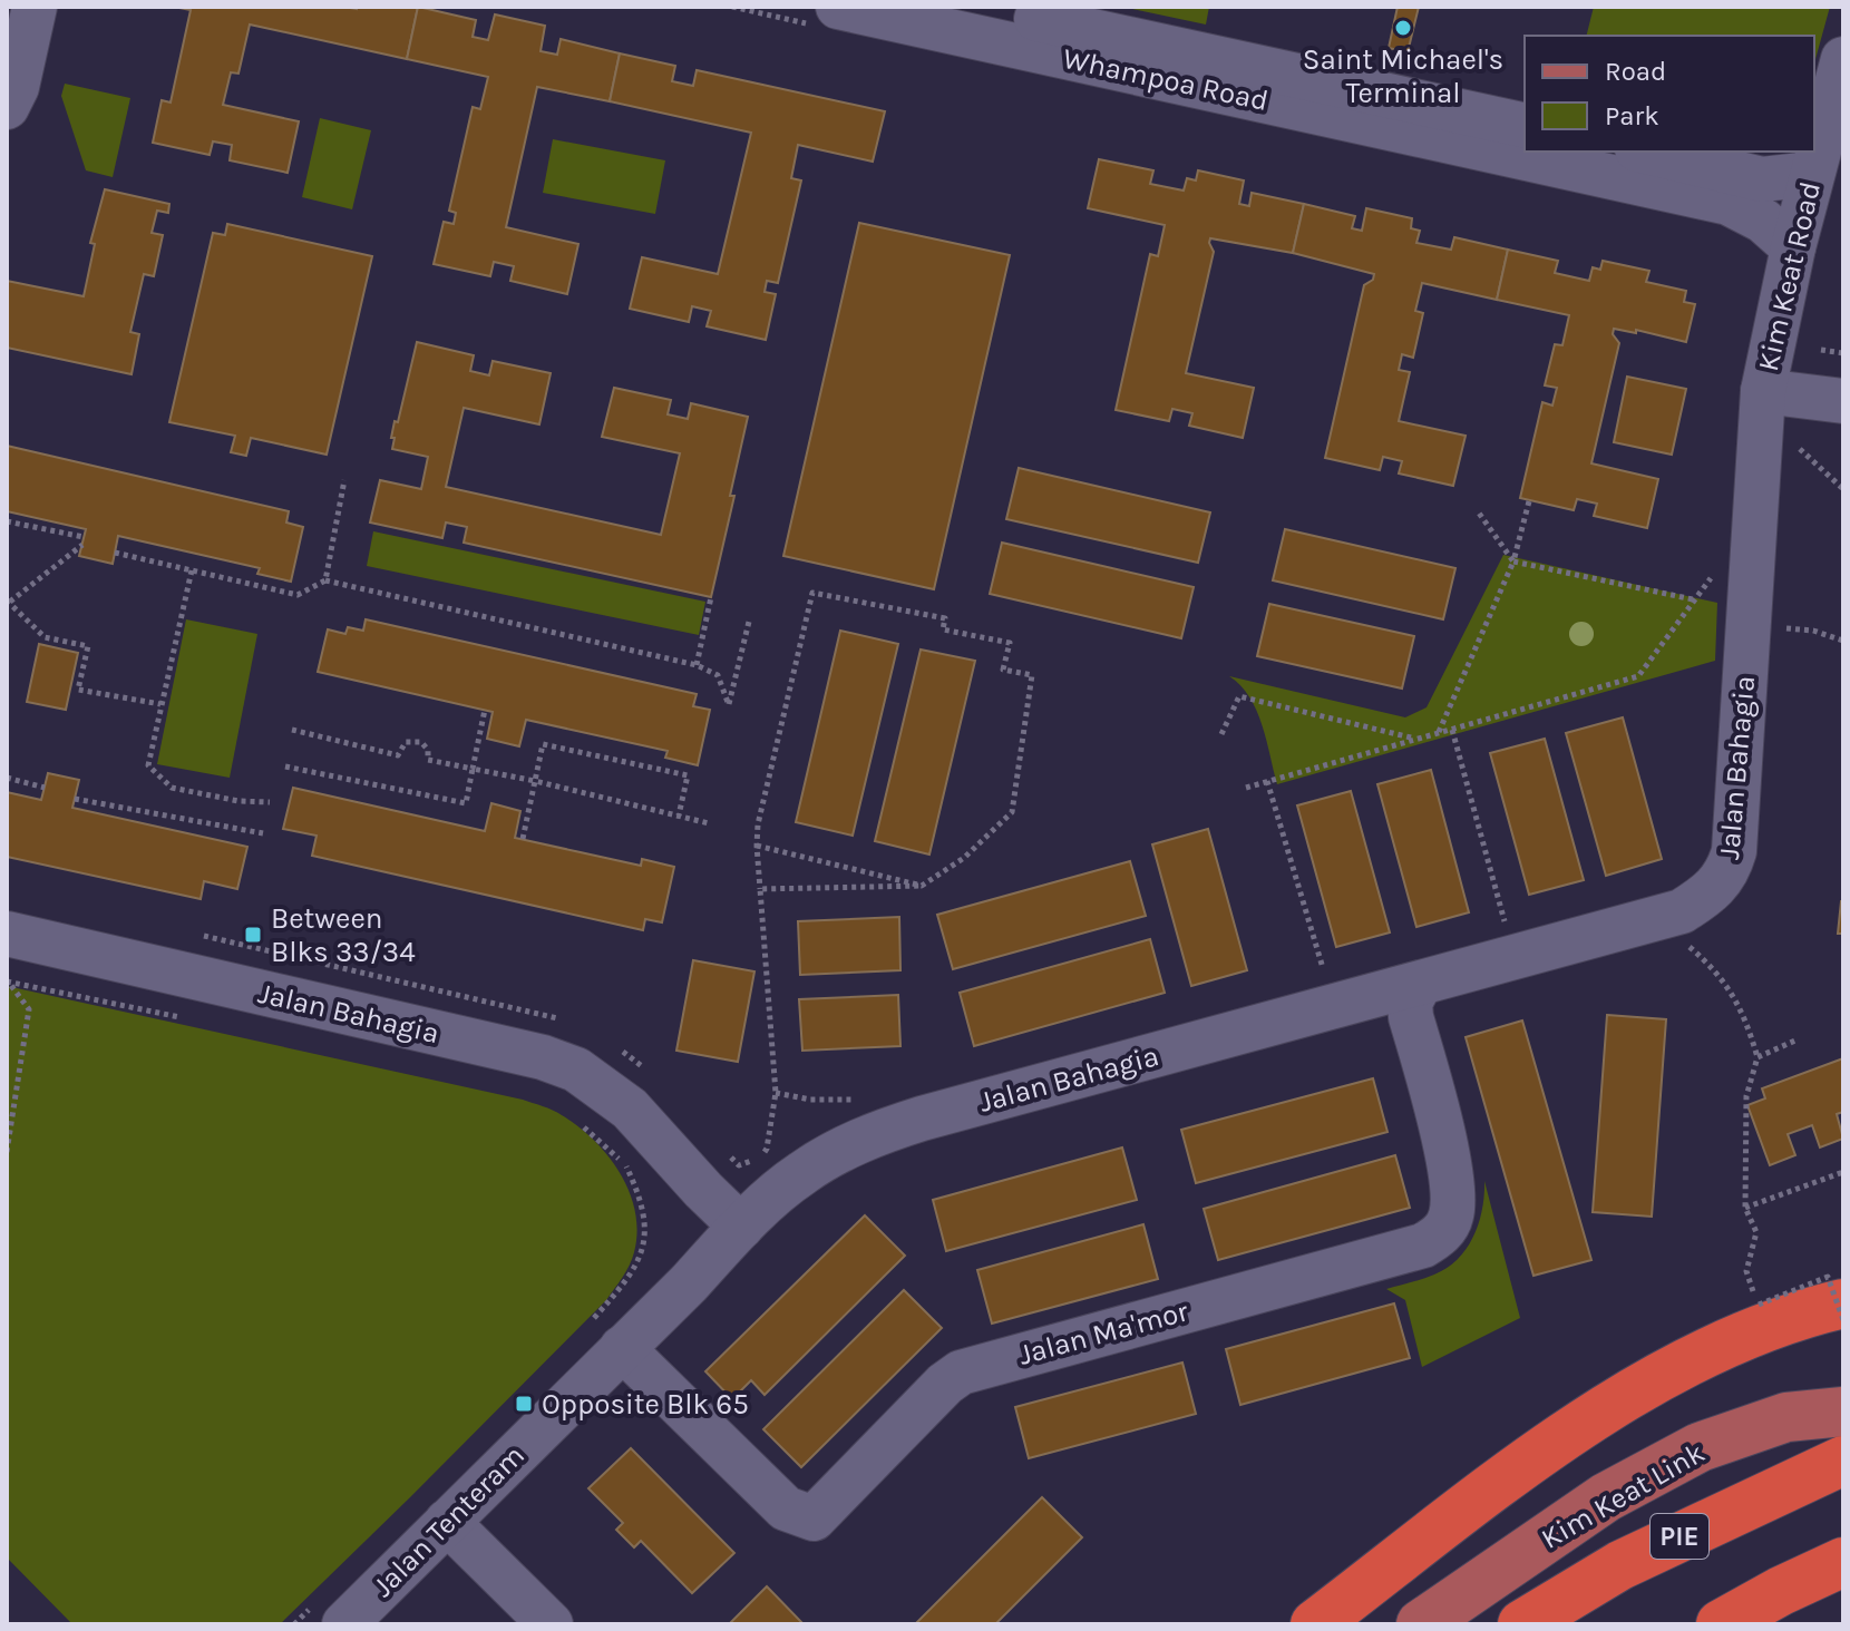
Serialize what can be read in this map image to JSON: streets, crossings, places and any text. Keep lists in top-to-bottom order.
{
  "streets": {
    "highway": ["PIE"],
    "main road": ["Kim Keat Link"],
    "street": [
      "Whampoa Road",
      "Kim Keat Road",
      "Jalan Bahagia",
      "Jalan Ma'mor",
      "Jalan Tenteram"
    ]
  },
  "crossings": [
    ["Whampoa Road", "Kim Keat Road"],
    ["Kim Keat Road", "Jalan Bahagia"],
    ["Jalan Bahagia", "Jalan Ma'mor"],
    ["Jalan Bahagia", "Jalan Tenteram"],
    ["Jalan Ma'mor", "Jalan Tenteram"]
  ],
  "places": {
    "other": ["Saint Michael's Terminal"],
    "transit": ["Between Blks 33/34", "Opposite Blk 65"]
  },
  "legend": ["Road", "Park"]
}
